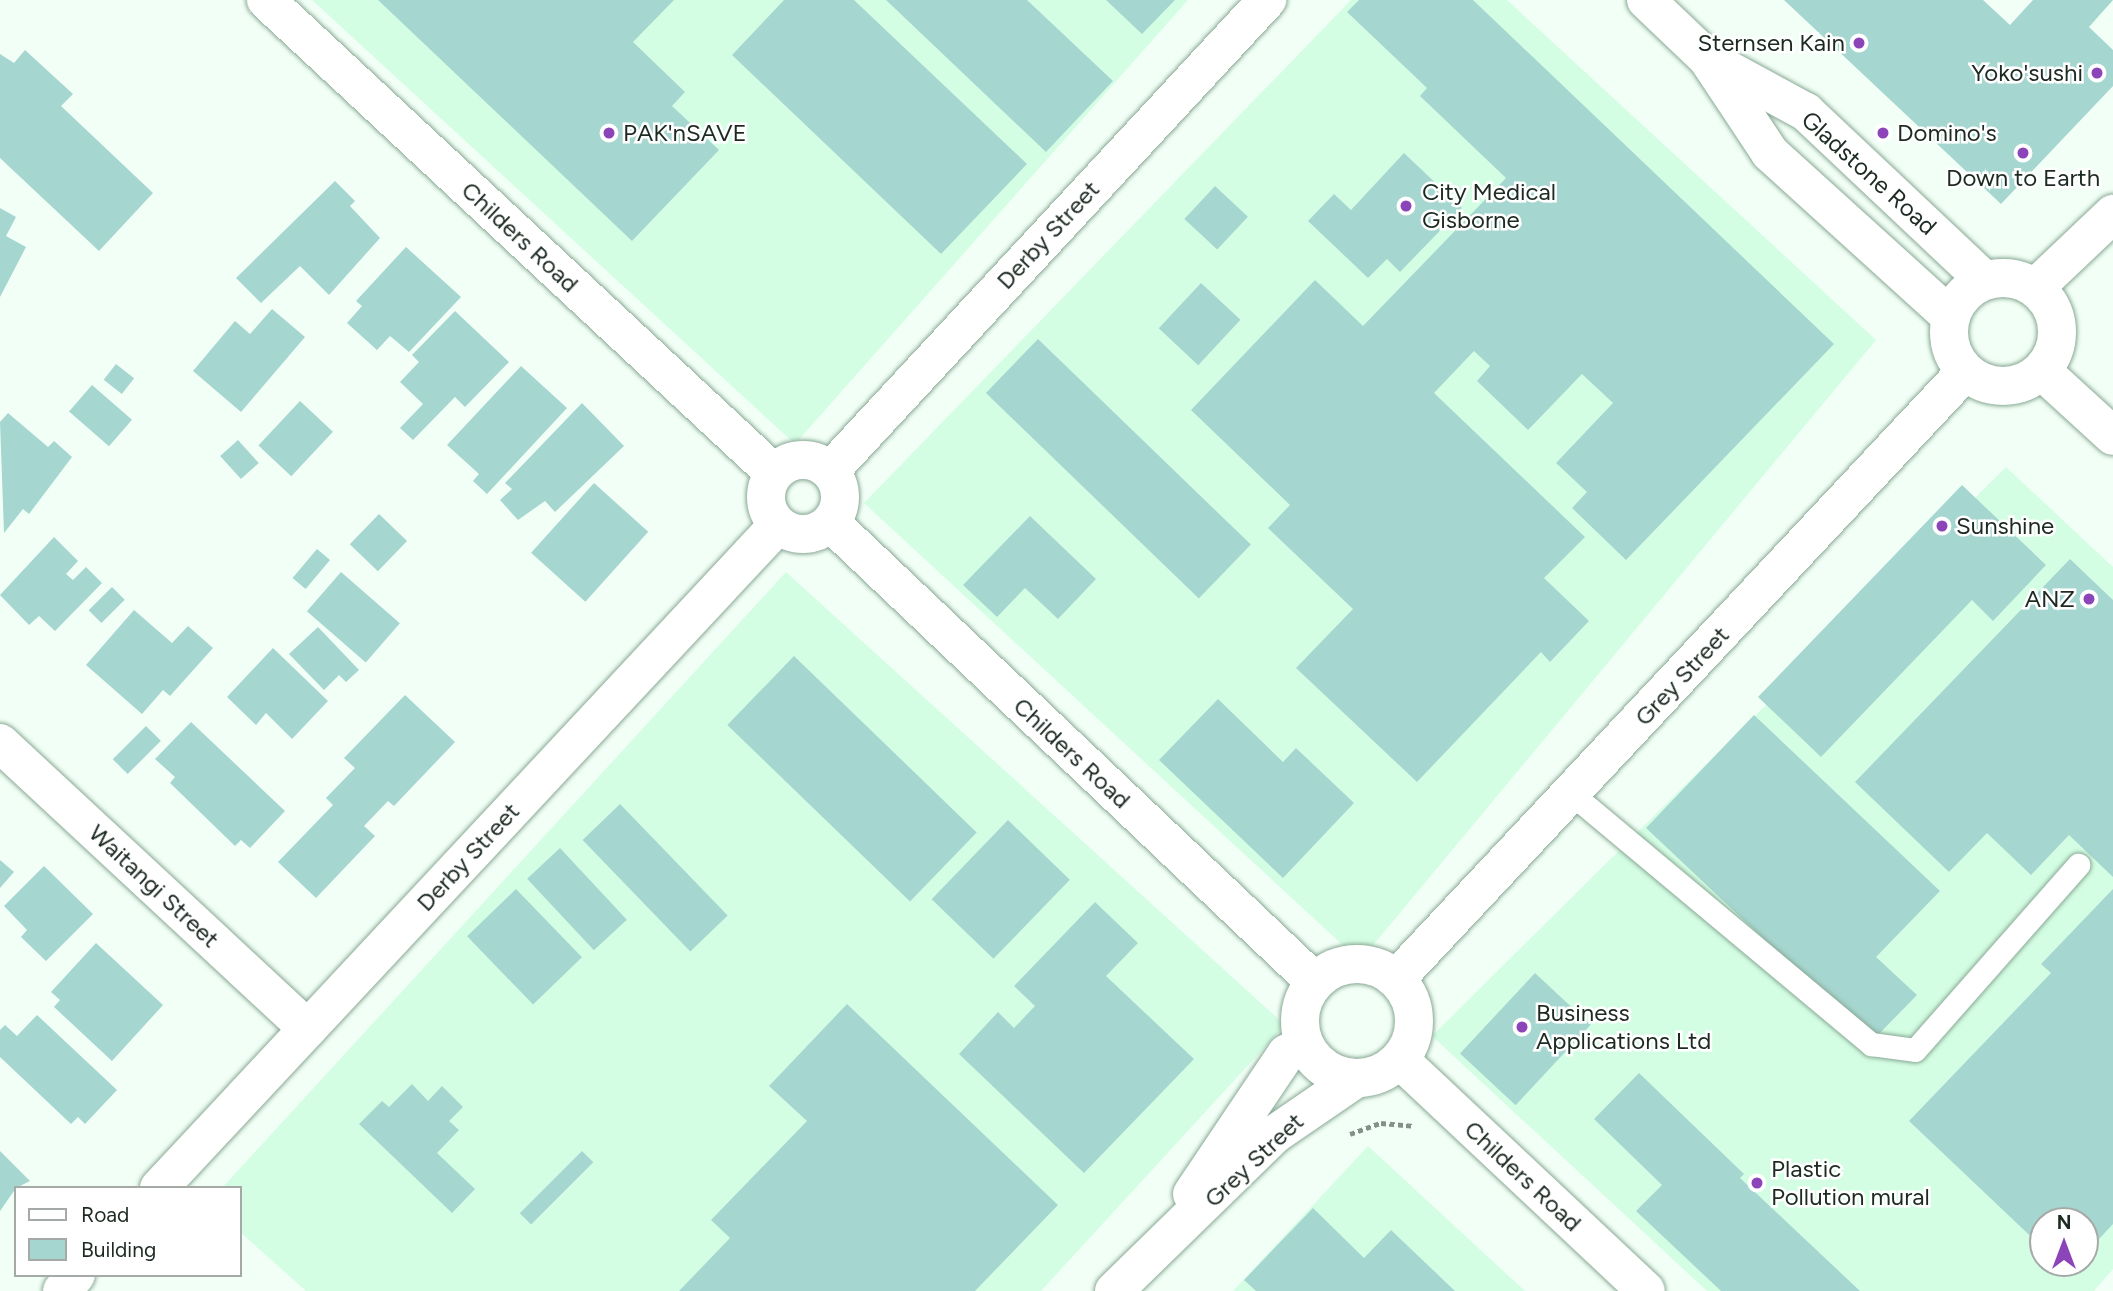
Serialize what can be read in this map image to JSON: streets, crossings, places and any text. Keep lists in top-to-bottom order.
{
  "streets": {
    "street": [
      "Gladstone Road",
      "Derby Street",
      "Childers Road",
      "Grey Street",
      "Waitangi Street"
    ]
  },
  "crossings": [
    ["Gladstone Road", "Grey Street"],
    ["Derby Street", "Childers Road"],
    ["Derby Street", "Waitangi Street"],
    ["Childers Road", "Grey Street"]
  ],
  "places": [
    "Sternsen Kain",
    "Yoko'sushi",
    "PAK'nSAVE",
    "Domino's",
    "Down to Earth",
    "City Medical Gisborne",
    "Sunshine",
    "ANZ",
    "Business Applications Ltd",
    "Plastic Pollution mural"
  ],
  "legend": ["Road", "Building"],
  "north": "top"
}
